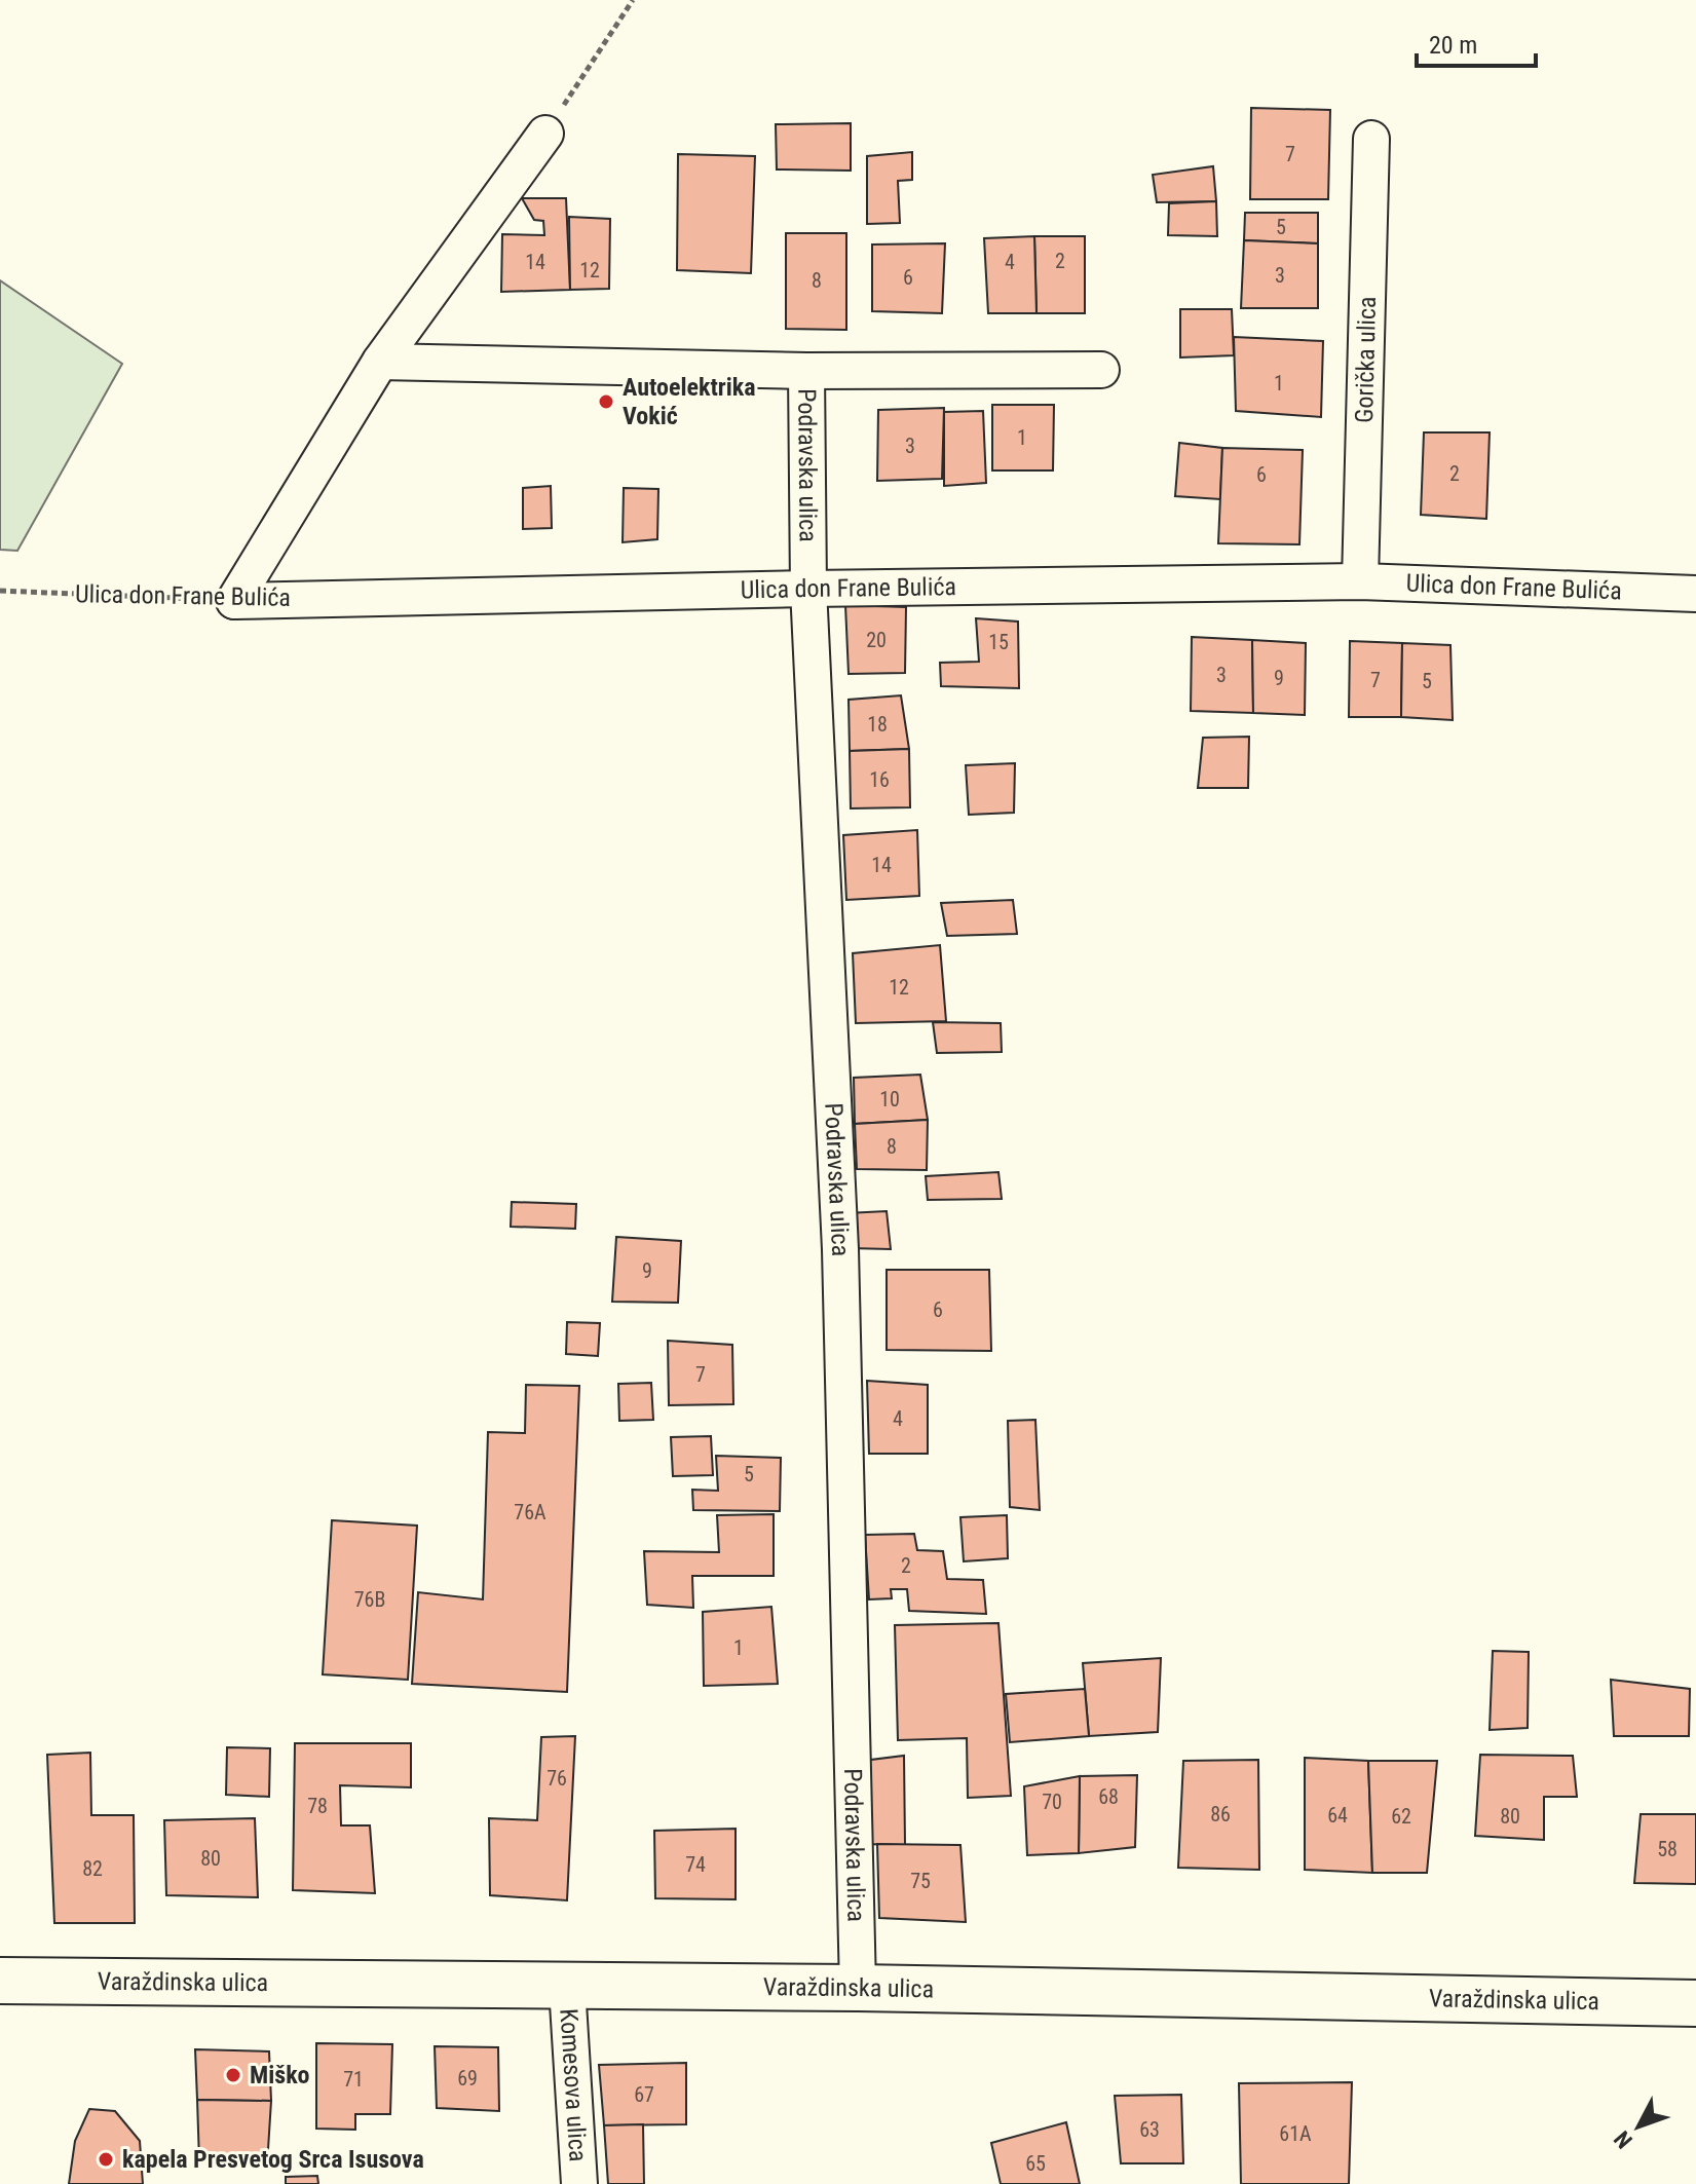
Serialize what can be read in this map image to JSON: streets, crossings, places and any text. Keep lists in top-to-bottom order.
{
  "streets": {
    "main road": ["Varaždinska ulica"],
    "street": [
      "Gorička ulica",
      "Podravska ulica",
      "Ulica don Frane Bulića",
      "Komesova ulica"
    ]
  },
  "crossings": [
    ["Gorička ulica", "Ulica don Frane Bulića"],
    ["Podravska ulica", "Ulica don Frane Bulića"],
    ["Podravska ulica", "Varaždinska ulica"],
    ["Varaždinska ulica", "Komesova ulica"]
  ],
  "places": ["Autoelektrika Vokić", "Miško", "kapela Presvetog Srca Isusova"],
  "house_numbers": [
    "7",
    "5",
    "2",
    "14",
    "4",
    "12",
    "3",
    "6",
    "8",
    "1",
    "1",
    "3",
    "2",
    "6",
    "20",
    "15",
    "3",
    "9",
    "7",
    "5",
    "18",
    "16",
    "14",
    "12",
    "10",
    "8",
    "9",
    "6",
    "7",
    "4",
    "5",
    "76A",
    "2",
    "76B",
    "1",
    "76",
    "68",
    "70",
    "78",
    "86",
    "64",
    "62",
    "80",
    "58",
    "80",
    "74",
    "82",
    "75",
    "69",
    "71",
    "67",
    "63",
    "61A",
    "65"
  ],
  "scale_bar": "20 m",
  "north": "bottom left"
}
